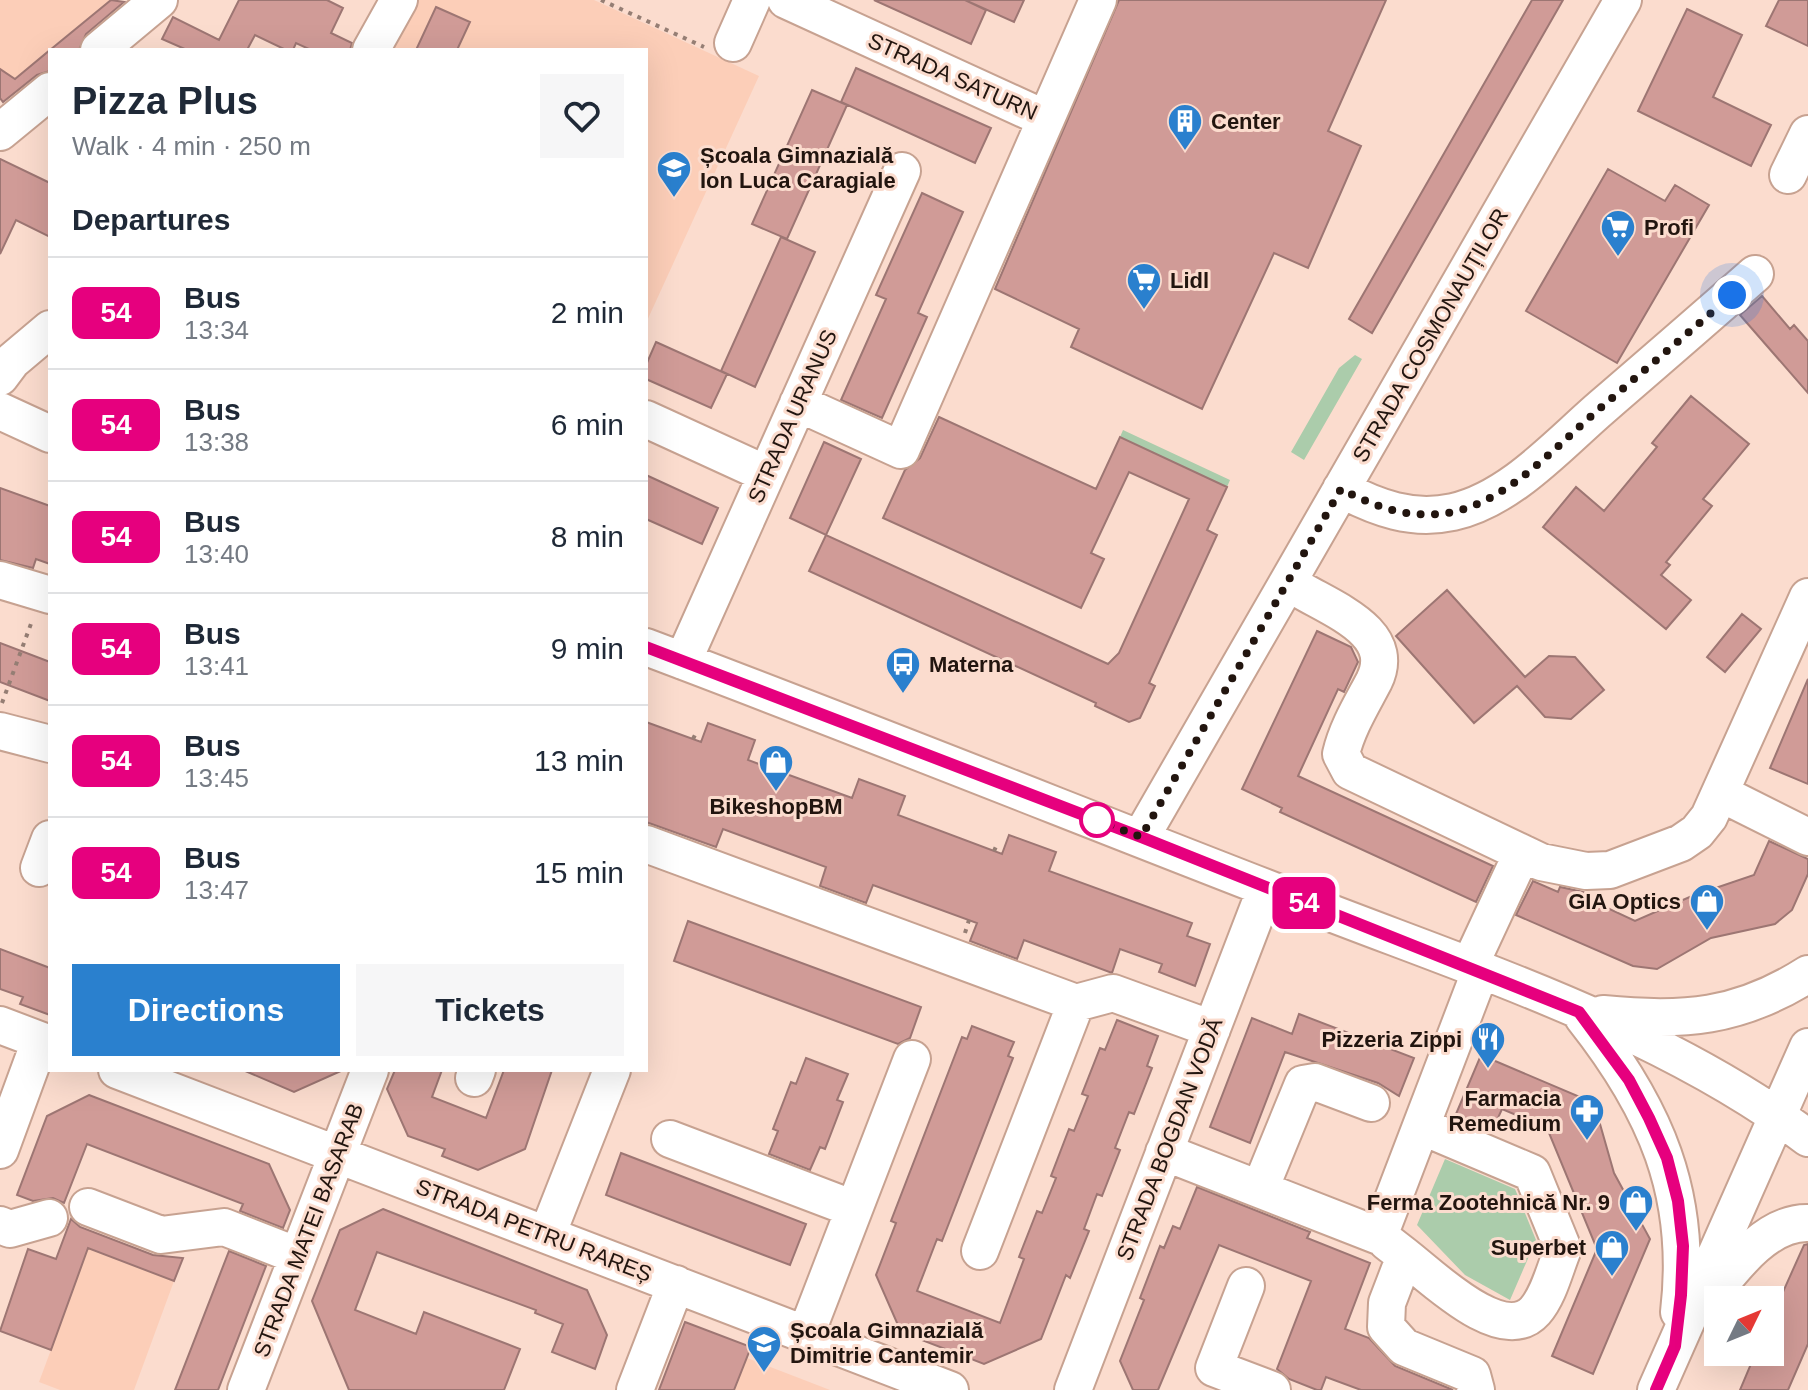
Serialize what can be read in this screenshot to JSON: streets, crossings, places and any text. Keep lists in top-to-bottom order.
{
  "streets": {
    "street": [
      "STRADA SATURN",
      "STRADA COSMONAUȚILOR",
      "STRADA URANUS",
      "STRADA BOGDAN VODĂ",
      "STRADA MATEI BASARAB",
      "STRADA PETRU RAREȘ"
    ]
  },
  "crossings": [
    ["STRADA MATEI BASARAB", "STRADA PETRU RAREȘ"]
  ],
  "places": {
    "building": ["Center"],
    "school or university": ["Școala Gimnazială Ion Luca Caragiale", "Școala Gimnazială Dimitrie Cantemir"],
    "supermarket": ["Profi", "Lidl"],
    "bus stop": ["Materna"],
    "shop": [
      "BikeshopBM",
      "GIA Optics",
      "Ferma Zootehnică Nr. 9",
      "Superbet"
    ],
    "restaurant": ["Pizzeria Zippi"],
    "pharmacy": ["Farmacia Remedium"]
  },
  "lines": ["bus line 54"],
  "north": "top right",
  "page": {
    "on_map": "54",
    "heading": [
      ["Pizza Plus", "Walk · 4 min · 250 m"],
      "Departures"
    ],
    "list": [
      {
        "mark": "54",
        "name": "Bus",
        "note": "13:34",
        "value": "2 min"
      },
      {
        "mark": "54",
        "name": "Bus",
        "note": "13:38",
        "value": "6 min"
      },
      {
        "mark": "54",
        "name": "Bus",
        "note": "13:40",
        "value": "8 min"
      },
      {
        "mark": "54",
        "name": "Bus",
        "note": "13:41",
        "value": "9 min"
      },
      {
        "mark": "54",
        "name": "Bus",
        "note": "13:45",
        "value": "13 min"
      },
      {
        "mark": "54",
        "name": "Bus",
        "note": "13:47",
        "value": "15 min"
      }
    ],
    "buttons": ["Directions", "Tickets"]
  }
}
